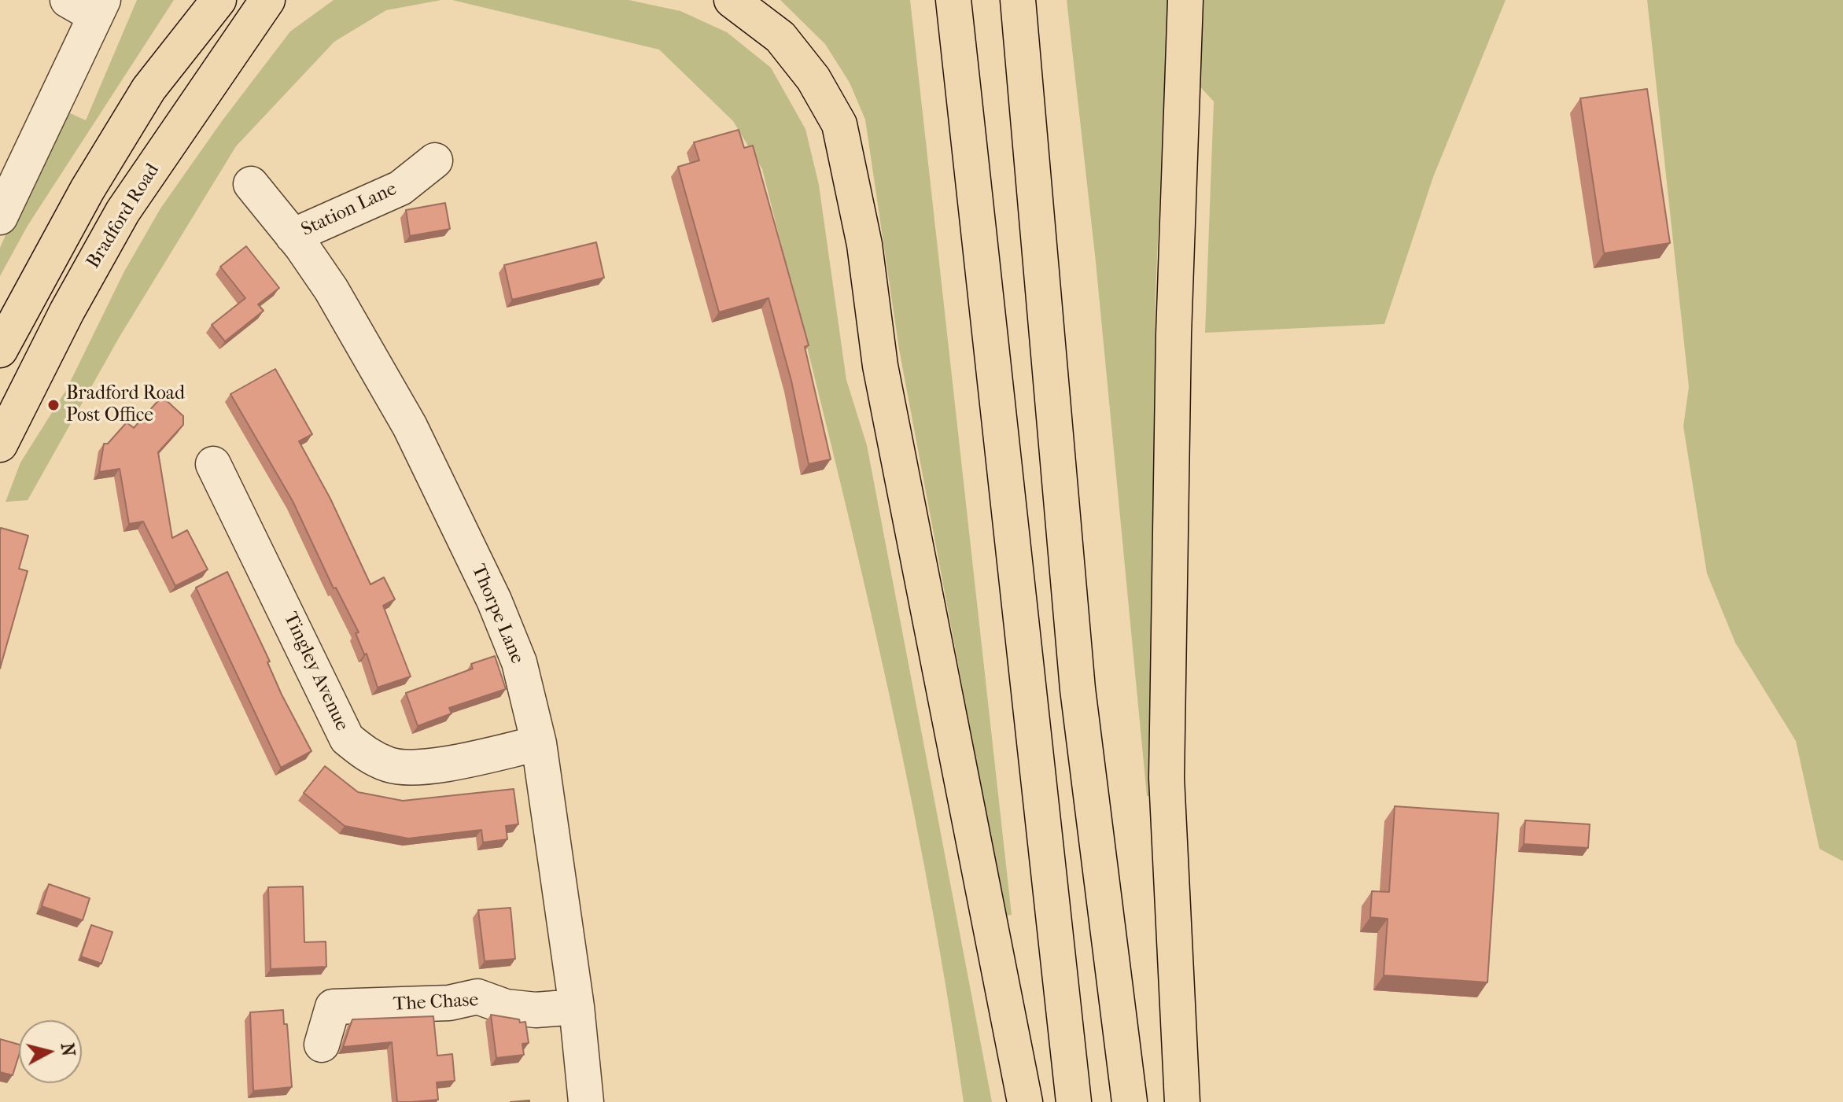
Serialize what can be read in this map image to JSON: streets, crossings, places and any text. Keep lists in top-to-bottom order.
{
  "streets": {
    "main road": ["Bradford Road"],
    "street": [
      "Station Lane",
      "Thorpe Lane",
      "Tingley Avenue",
      "The Chase"
    ]
  },
  "crossings": [
    ["Station Lane", "Thorpe Lane"],
    ["Thorpe Lane", "Tingley Avenue"],
    ["Thorpe Lane", "The Chase"]
  ],
  "places": ["Bradford Road Post Office"],
  "north": "right"
}
